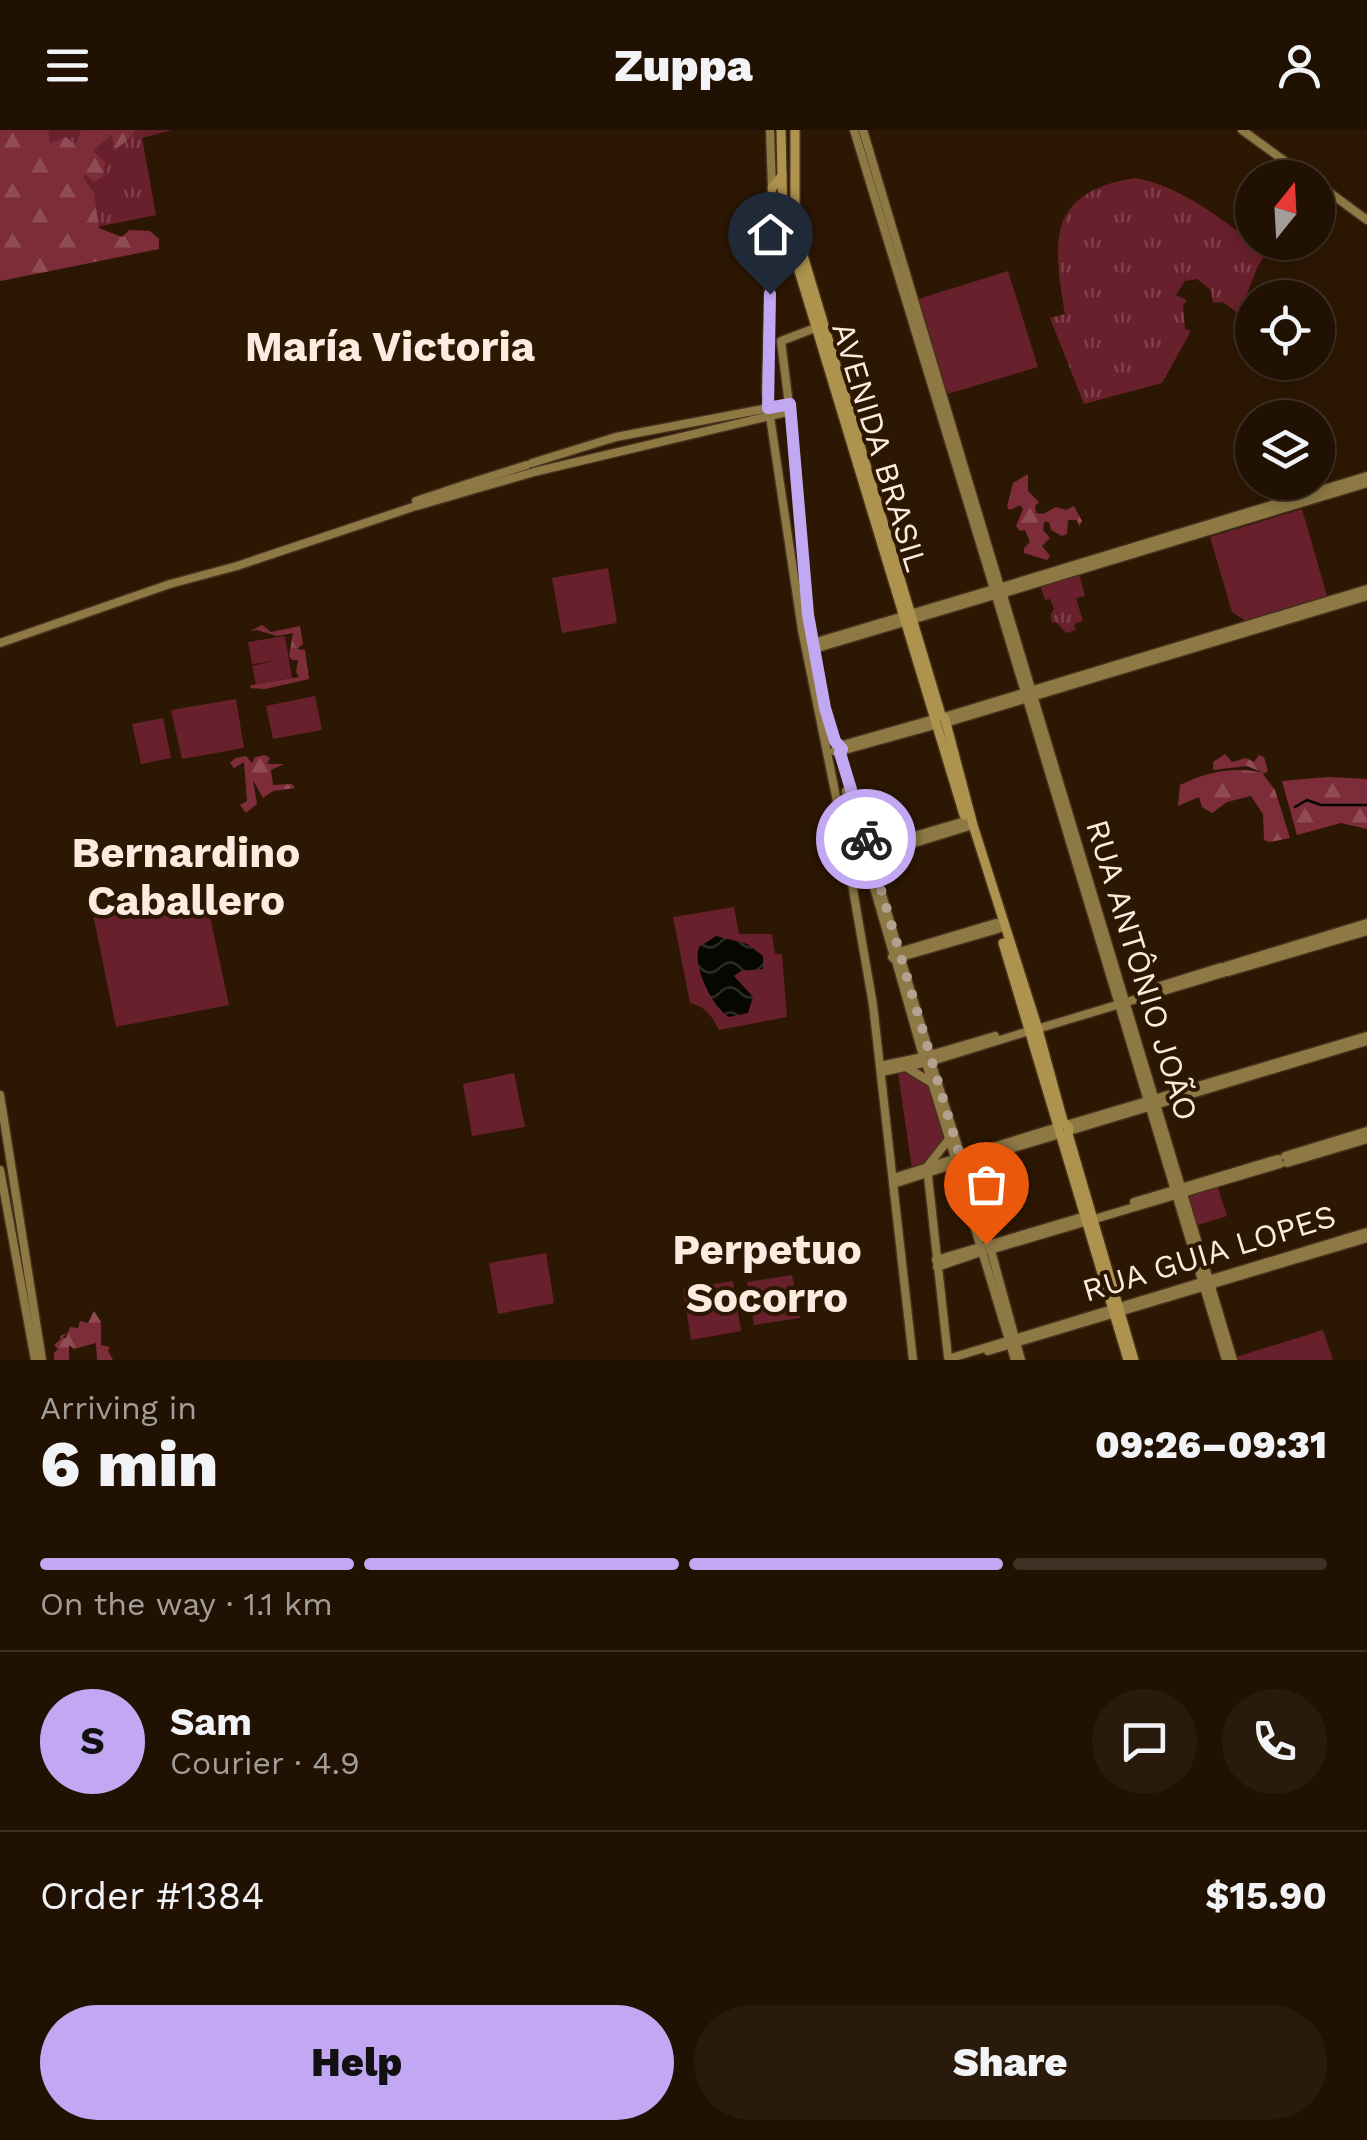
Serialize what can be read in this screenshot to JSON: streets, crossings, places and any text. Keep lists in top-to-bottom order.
{
  "streets": {
    "main road": ["AVENIDA BRASIL", "RUA ANTÔNIO JOÃO", "RUA GUIA LOPES"]
  },
  "crossings": [
    ["AVENIDA BRASIL", "RUA GUIA LOPES"],
    ["RUA ANTÔNIO JOÃO", "RUA GUIA LOPES"]
  ],
  "districts": ["María Victoria", "Bernardino Caballero", "Perpetuo Socorro"],
  "north": "top",
  "page": {
    "header": "Zuppa",
    "heading": ["6 min", "Arriving in", "09:26–09:31"],
    "panel": [
      "Sam",
      "Courier · 4.9",
      "Order #1384",
      "$15.90"
    ],
    "bar": "On the way · 1.1 km",
    "round": "S",
    "buttons": ["Help", "Share"]
  }
}
